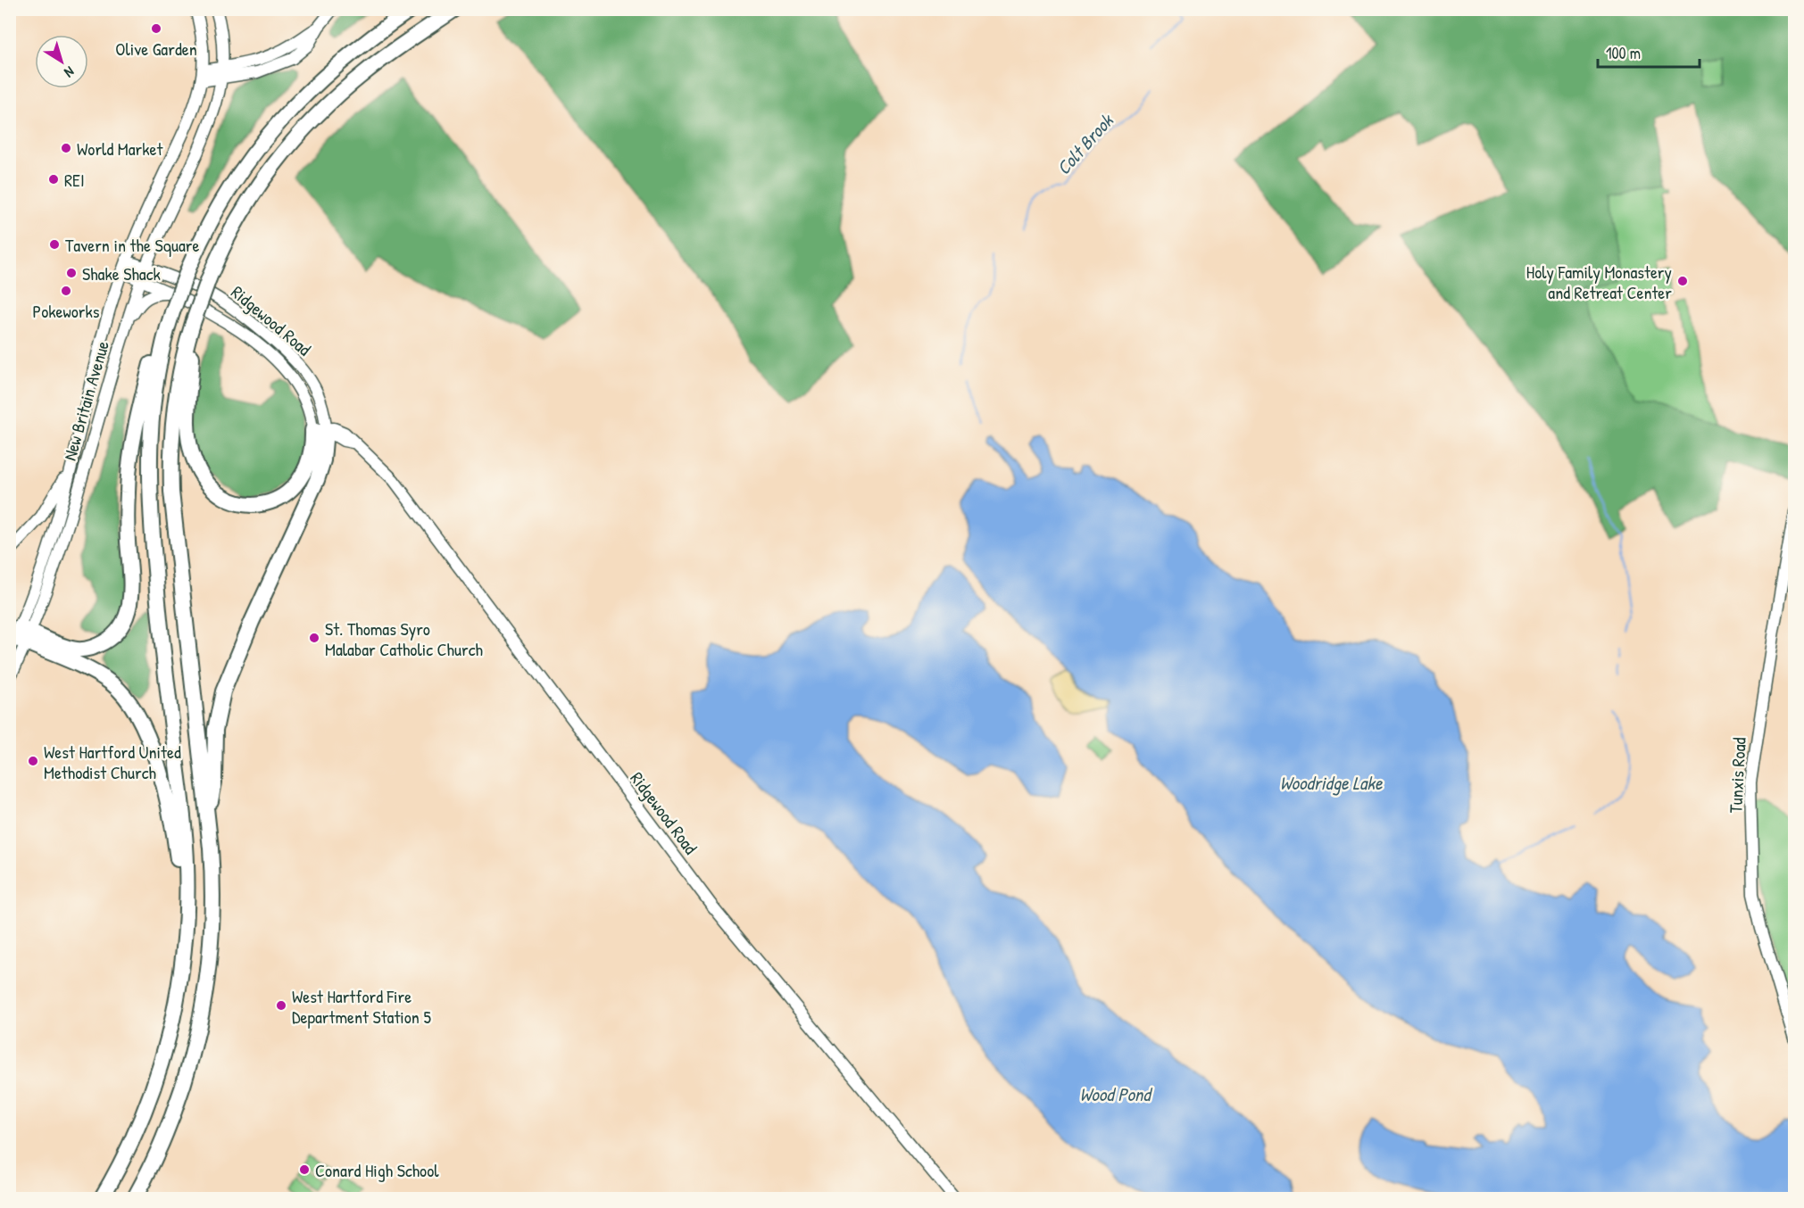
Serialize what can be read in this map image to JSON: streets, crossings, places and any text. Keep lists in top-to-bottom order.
{
  "streets": {
    "main road": ["Ridgewood Road", "New Britain Avenue", "Tunxis Road"]
  },
  "crossings": [
    ["Ridgewood Road", "New Britain Avenue"]
  ],
  "water": ["Colt Brook", "Woodridge Lake", "Wood Pond"],
  "places": [
    "Olive Garden",
    "World Market",
    "REI",
    "Tavern in the Square",
    "Shake Shack",
    "Holy Family Monastery and Retreat Center",
    "Pokeworks",
    "St. Thomas Syro Malabar Catholic Church",
    "West Hartford United Methodist Church",
    "West Hartford Fire Department Station 5",
    "Conard High School"
  ],
  "scale_bar": "100 m",
  "north": "bottom right"
}
